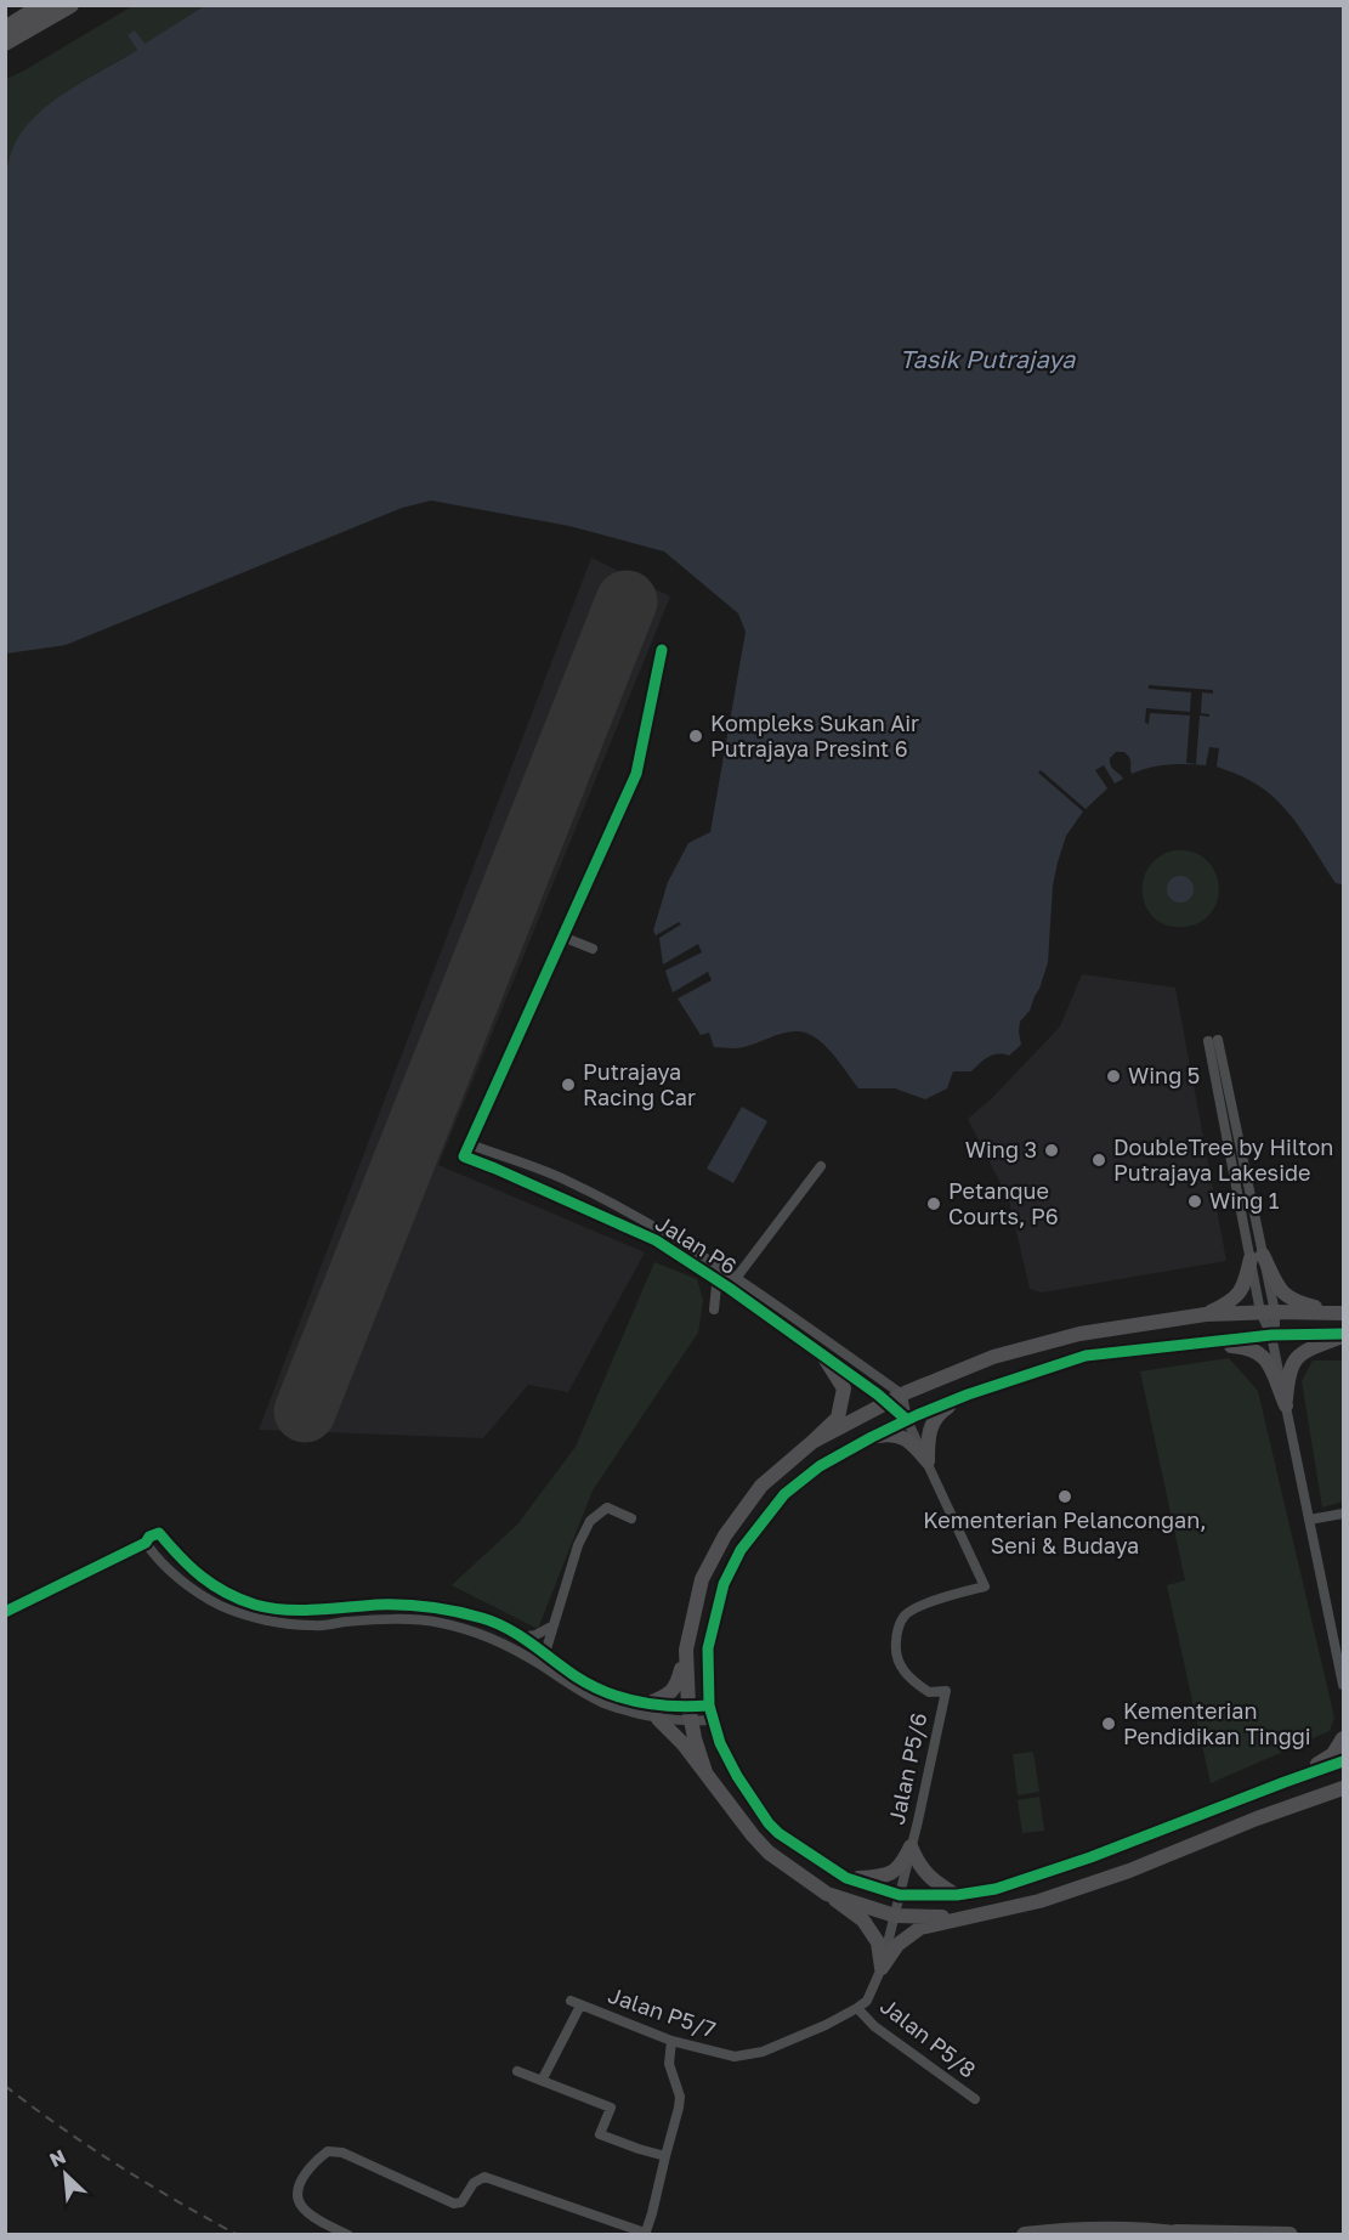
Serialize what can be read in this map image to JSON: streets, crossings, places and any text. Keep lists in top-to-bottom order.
{
  "streets": {
    "street": [
      "Jalan P6",
      "Jalan P5/6",
      "Jalan P5/7",
      "Jalan P5/8"
    ]
  },
  "crossings": [
    ["Jalan P6", "Jalan P5/6"],
    ["Jalan P5/6", "Jalan P5/7"],
    ["Jalan P5/7", "Jalan P5/8"]
  ],
  "water": ["Tasik Putrajaya"],
  "places": [
    "Kompleks Sukan Air Putrajaya Presint 6",
    "Wing 5",
    "Putrajaya Racing Car",
    "Wing 3",
    "DoubleTree by Hilton Putrajaya Lakeside",
    "Wing 1",
    "Petanque Courts, P6",
    "Kementerian Pelancongan, Seni & Budaya",
    "Kementerian Pendidikan Tinggi"
  ],
  "north": "top left"
}
